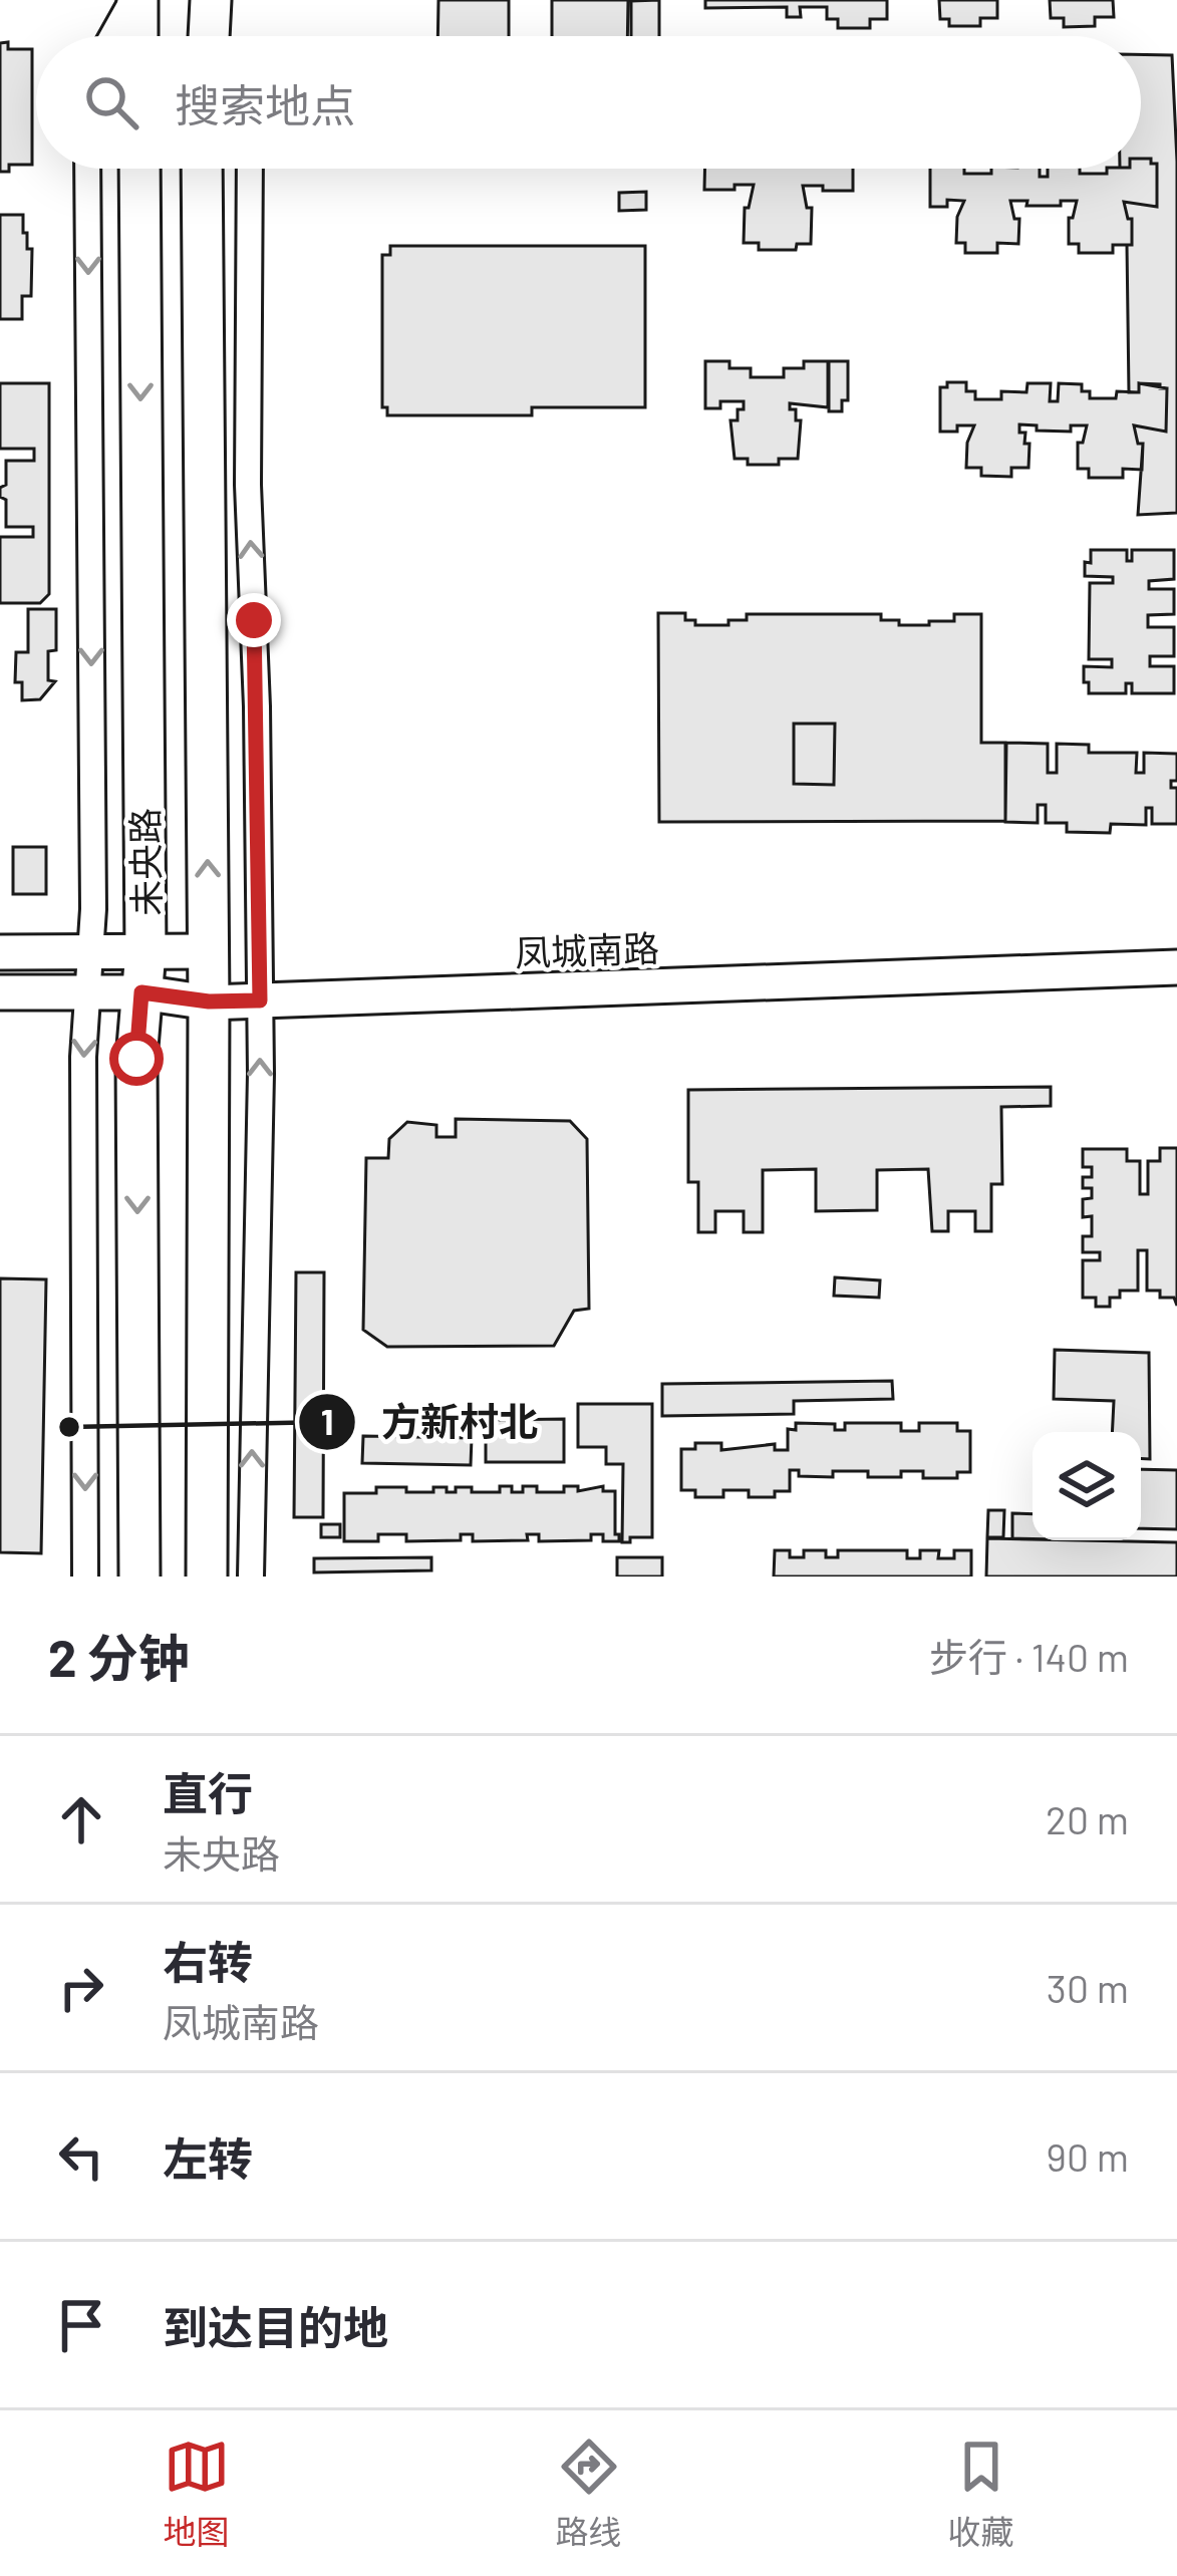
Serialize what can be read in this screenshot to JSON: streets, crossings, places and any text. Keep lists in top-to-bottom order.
{
  "streets": {
    "main road": ["未央路"],
    "street": ["凤城南路"]
  },
  "crossings": [
    ["未央路", "凤城南路"]
  ],
  "places": ["方新村北"],
  "page": {
    "search": "搜索地点",
    "heading": ["2 分钟", "步行 · 140 m"],
    "list": [
      ["直行", "未央路", "20 m"],
      ["右转", "凤城南路", "30 m"],
      ["左转", "90 m"],
      "到达目的地"
    ],
    "nav": ["地图", "路线", "收藏"]
  }
}
